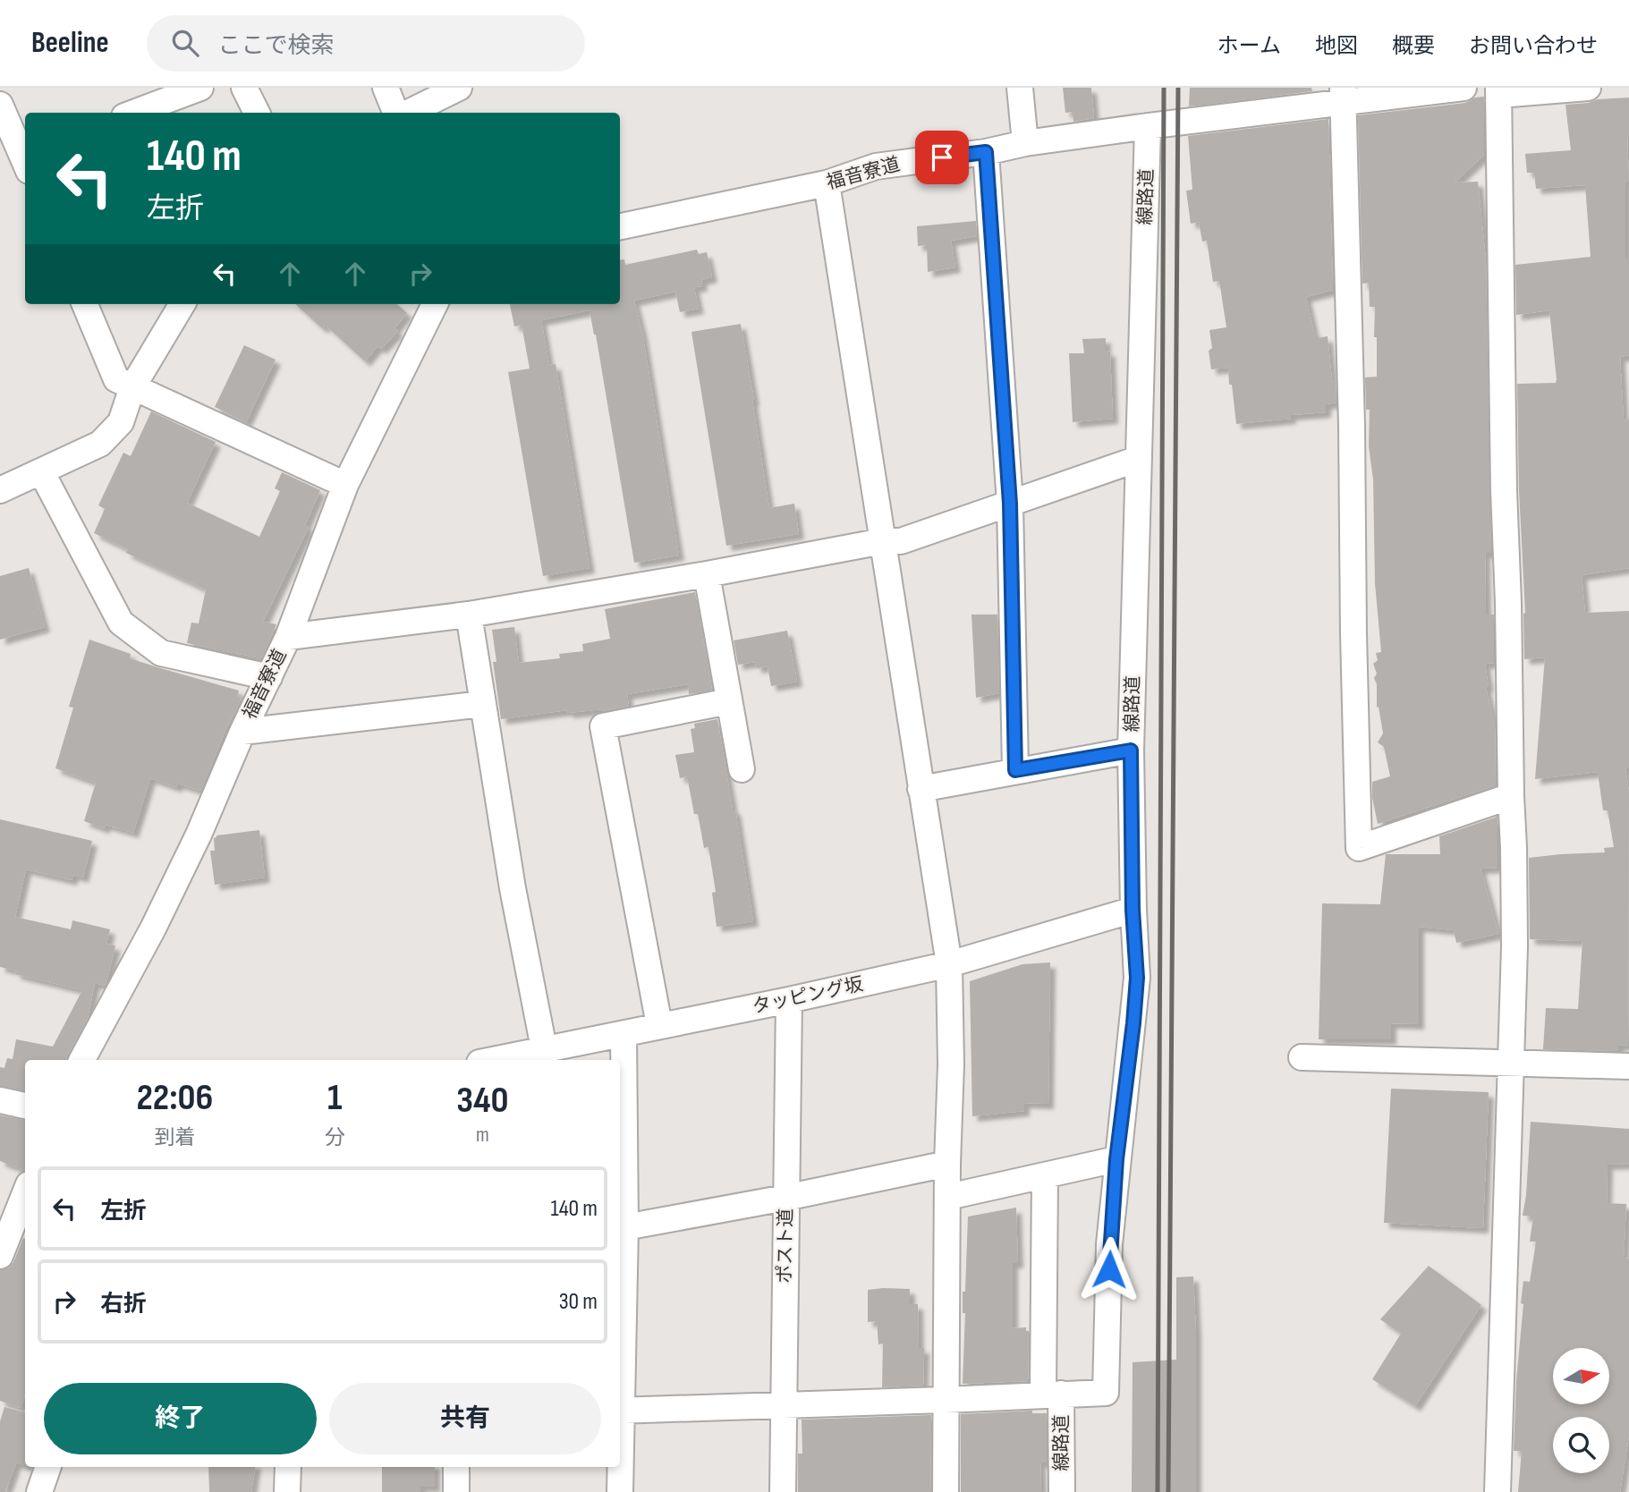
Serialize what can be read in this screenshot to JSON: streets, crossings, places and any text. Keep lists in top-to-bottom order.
{
  "streets": {
    "street": [
      "福音寮道",
      "線路道",
      "タッピング坂",
      "ポスト道"
    ]
  },
  "crossings": [
    ["福音寮道", "線路道"],
    ["線路道", "タッピング坂"],
    ["タッピング坂", "ポスト道"]
  ],
  "north": "right",
  "page": {
    "header": "Beeline",
    "search": "ここで検索",
    "nav": [
      "ホーム",
      "地図",
      "概要",
      "お問い合わせ"
    ],
    "turn": ["140 m", "左折"],
    "eta": [
      "22:06",
      "到着",
      "1",
      "分",
      "340",
      "m"
    ],
    "list": [
      {
        "name": "左折",
        "value": "140 m"
      },
      {
        "name": "右折",
        "value": "30 m"
      }
    ],
    "buttons": ["終了", "共有"]
  }
}
